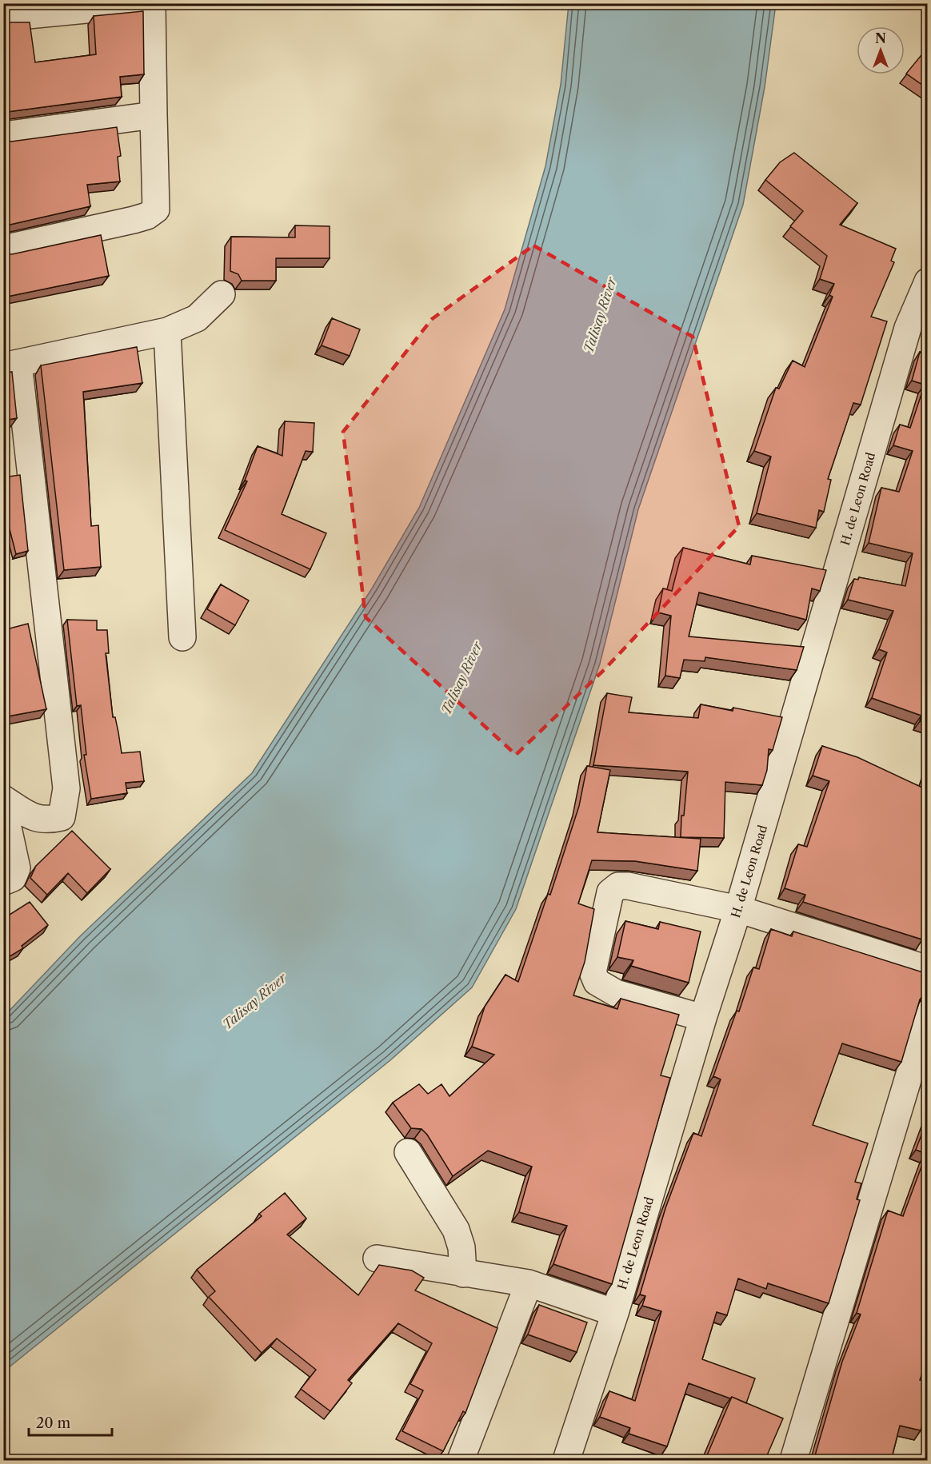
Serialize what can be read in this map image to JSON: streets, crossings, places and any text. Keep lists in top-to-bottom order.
{
  "streets": {
    "street": ["H. de Leon Road"]
  },
  "water": ["Talisay River"],
  "scale_bar": "20 m",
  "north": "top"
}
